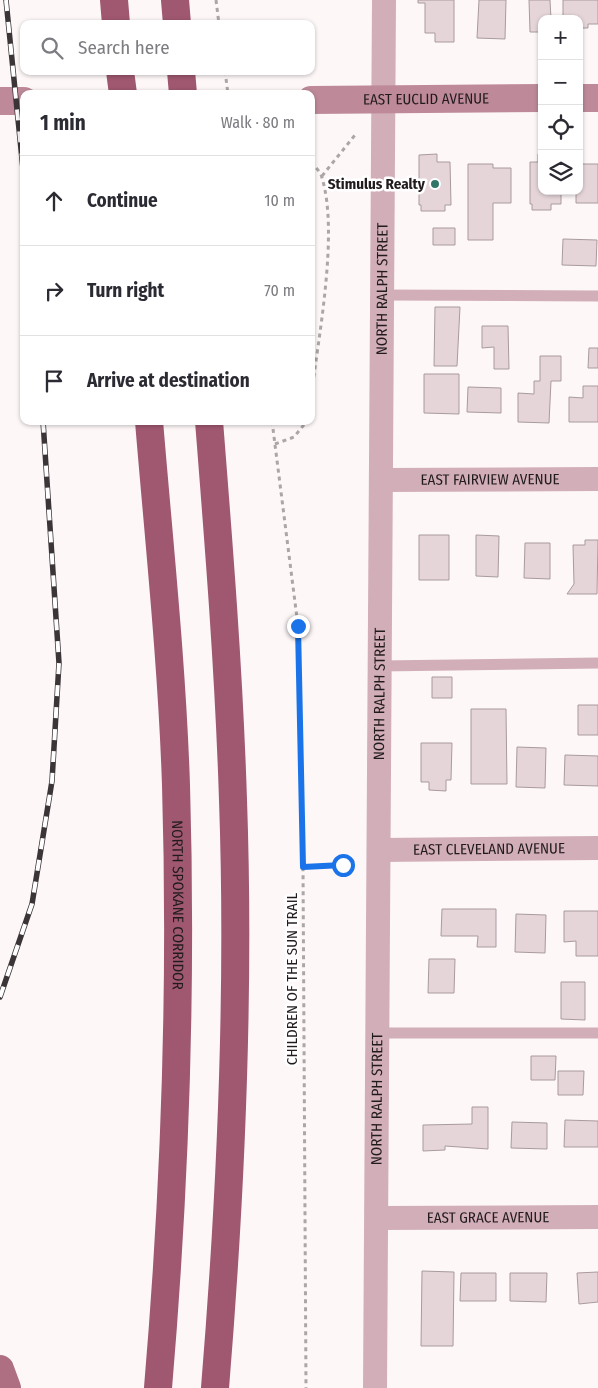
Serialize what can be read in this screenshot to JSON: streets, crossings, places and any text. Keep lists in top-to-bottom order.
{
  "streets": {
    "highway": ["NORTH SPOKANE CORRIDOR"],
    "main road": ["EAST EUCLID AVENUE"],
    "street": [
      "NORTH RALPH STREET",
      "EAST FAIRVIEW AVENUE",
      "EAST CLEVELAND AVENUE",
      "EAST GRACE AVENUE"
    ],
    "path": ["CHILDREN OF THE SUN TRAIL"]
  },
  "crossings": [
    ["EAST EUCLID AVENUE", "NORTH RALPH STREET"],
    ["NORTH RALPH STREET", "EAST FAIRVIEW AVENUE"],
    ["NORTH RALPH STREET", "EAST CLEVELAND AVENUE"],
    ["NORTH RALPH STREET", "EAST GRACE AVENUE"]
  ],
  "places": ["Stimulus Realty"],
  "page": {
    "map_buttons": ["+", "−"],
    "search": "Search here",
    "heading": ["1 min", "Walk · 80 m"],
    "list": [
      ["Continue", "10 m"],
      ["Turn right", "70 m"],
      "Arrive at destination"
    ]
  }
}
